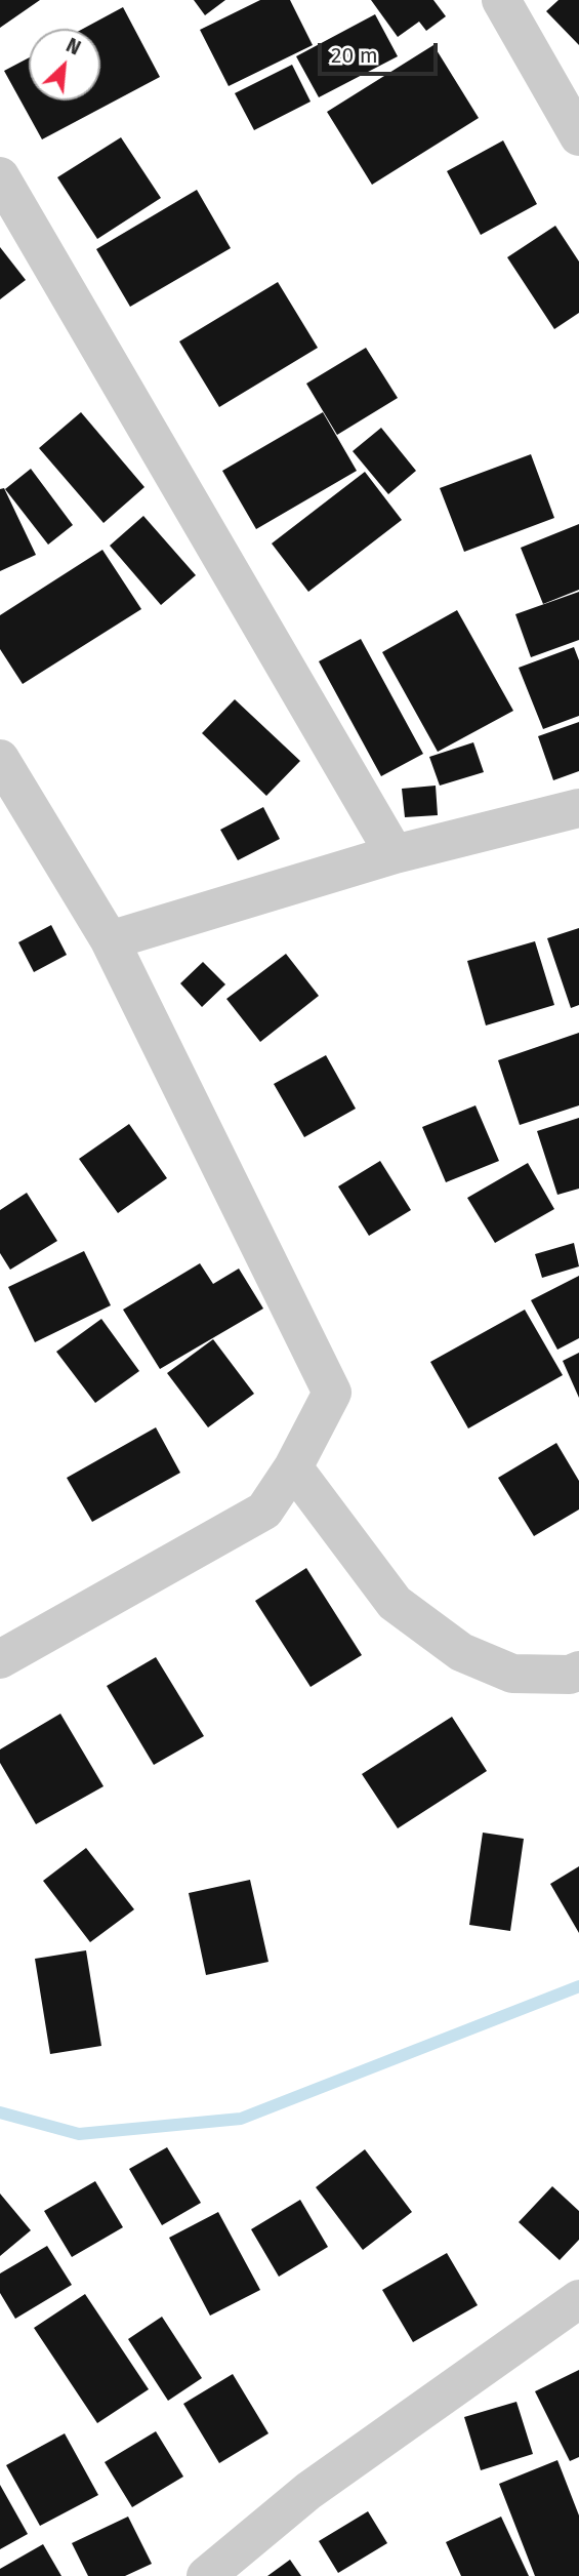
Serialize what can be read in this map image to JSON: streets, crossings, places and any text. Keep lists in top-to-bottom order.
{
  "scale_bar": "20 m",
  "north": "top right"
}
